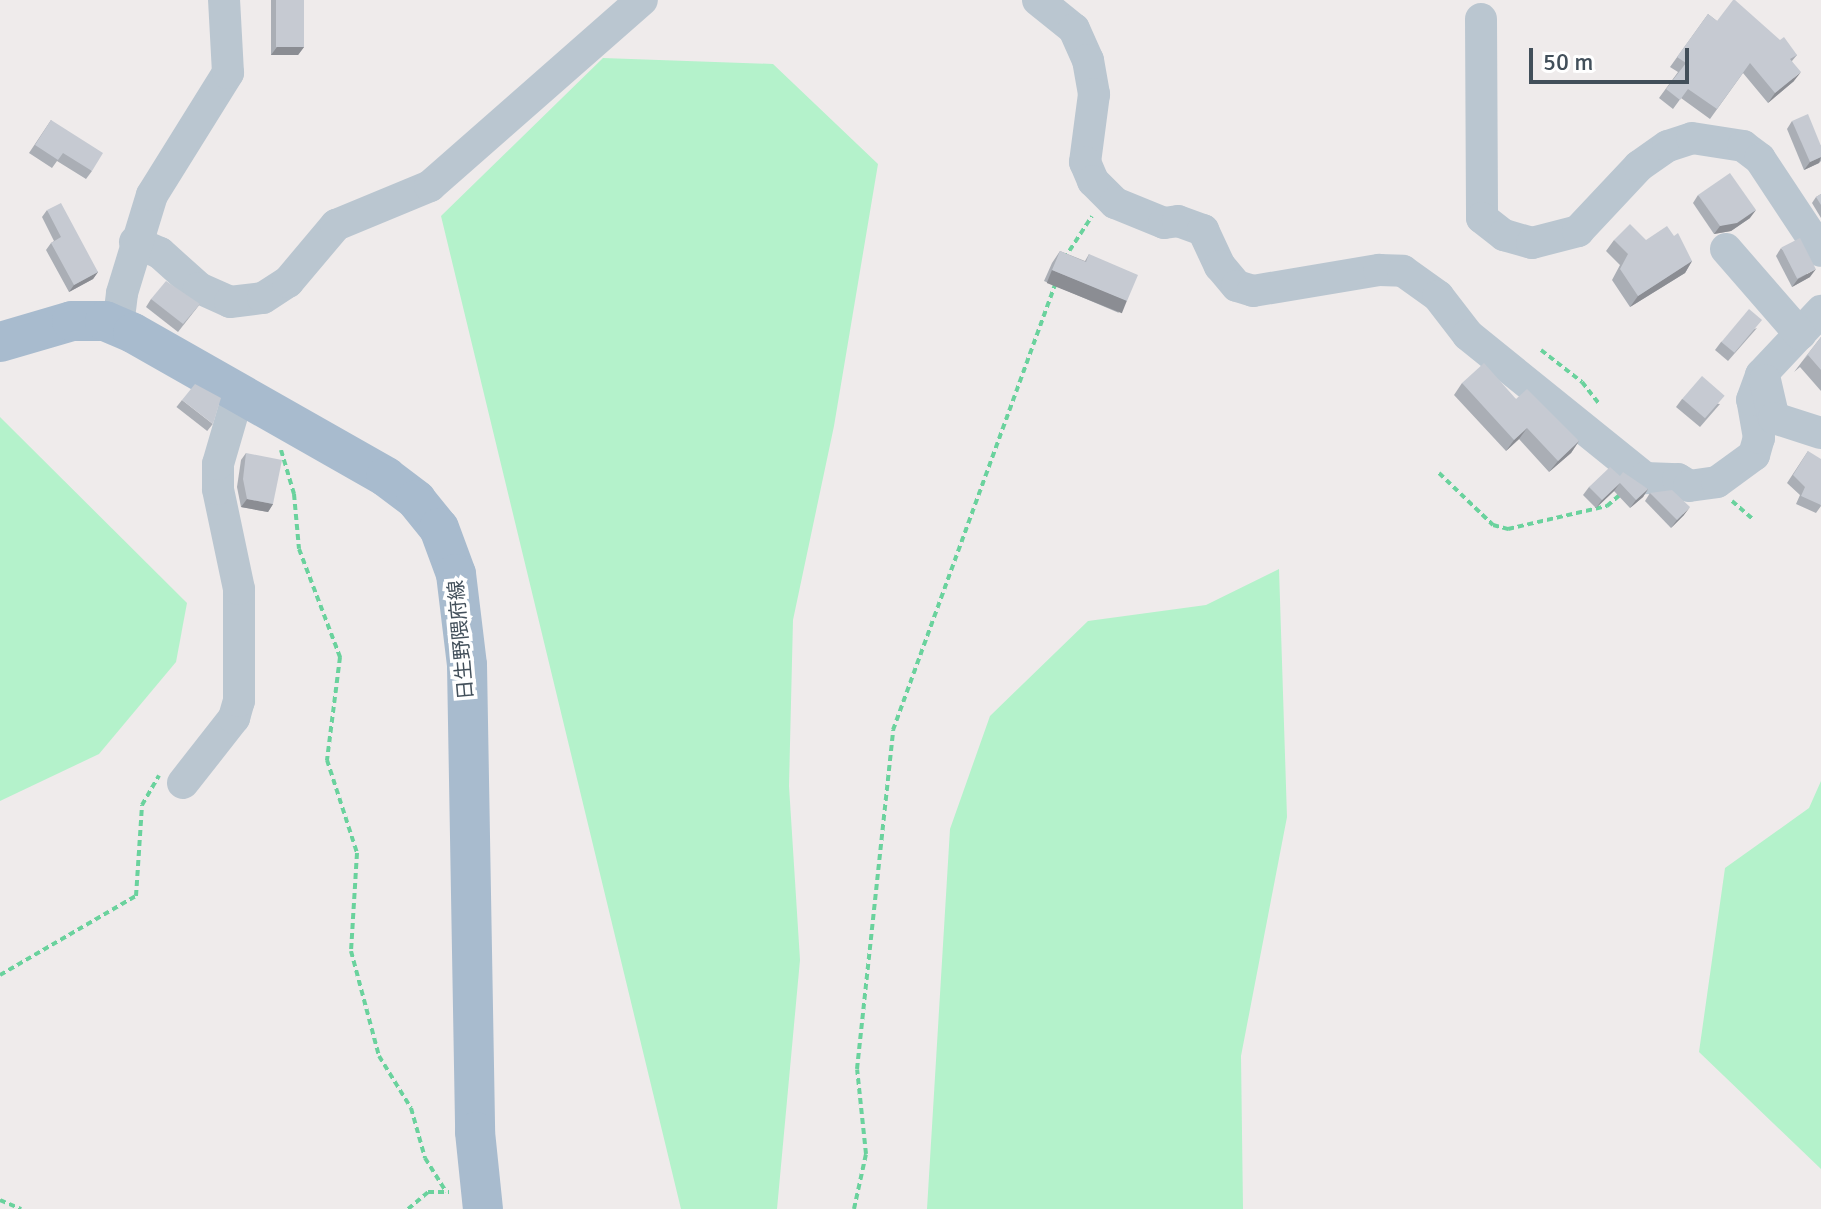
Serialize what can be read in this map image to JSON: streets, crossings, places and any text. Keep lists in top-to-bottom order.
{
  "streets": {
    "main road": ["日生野隈府線"]
  },
  "scale_bar": "50 m"
}
